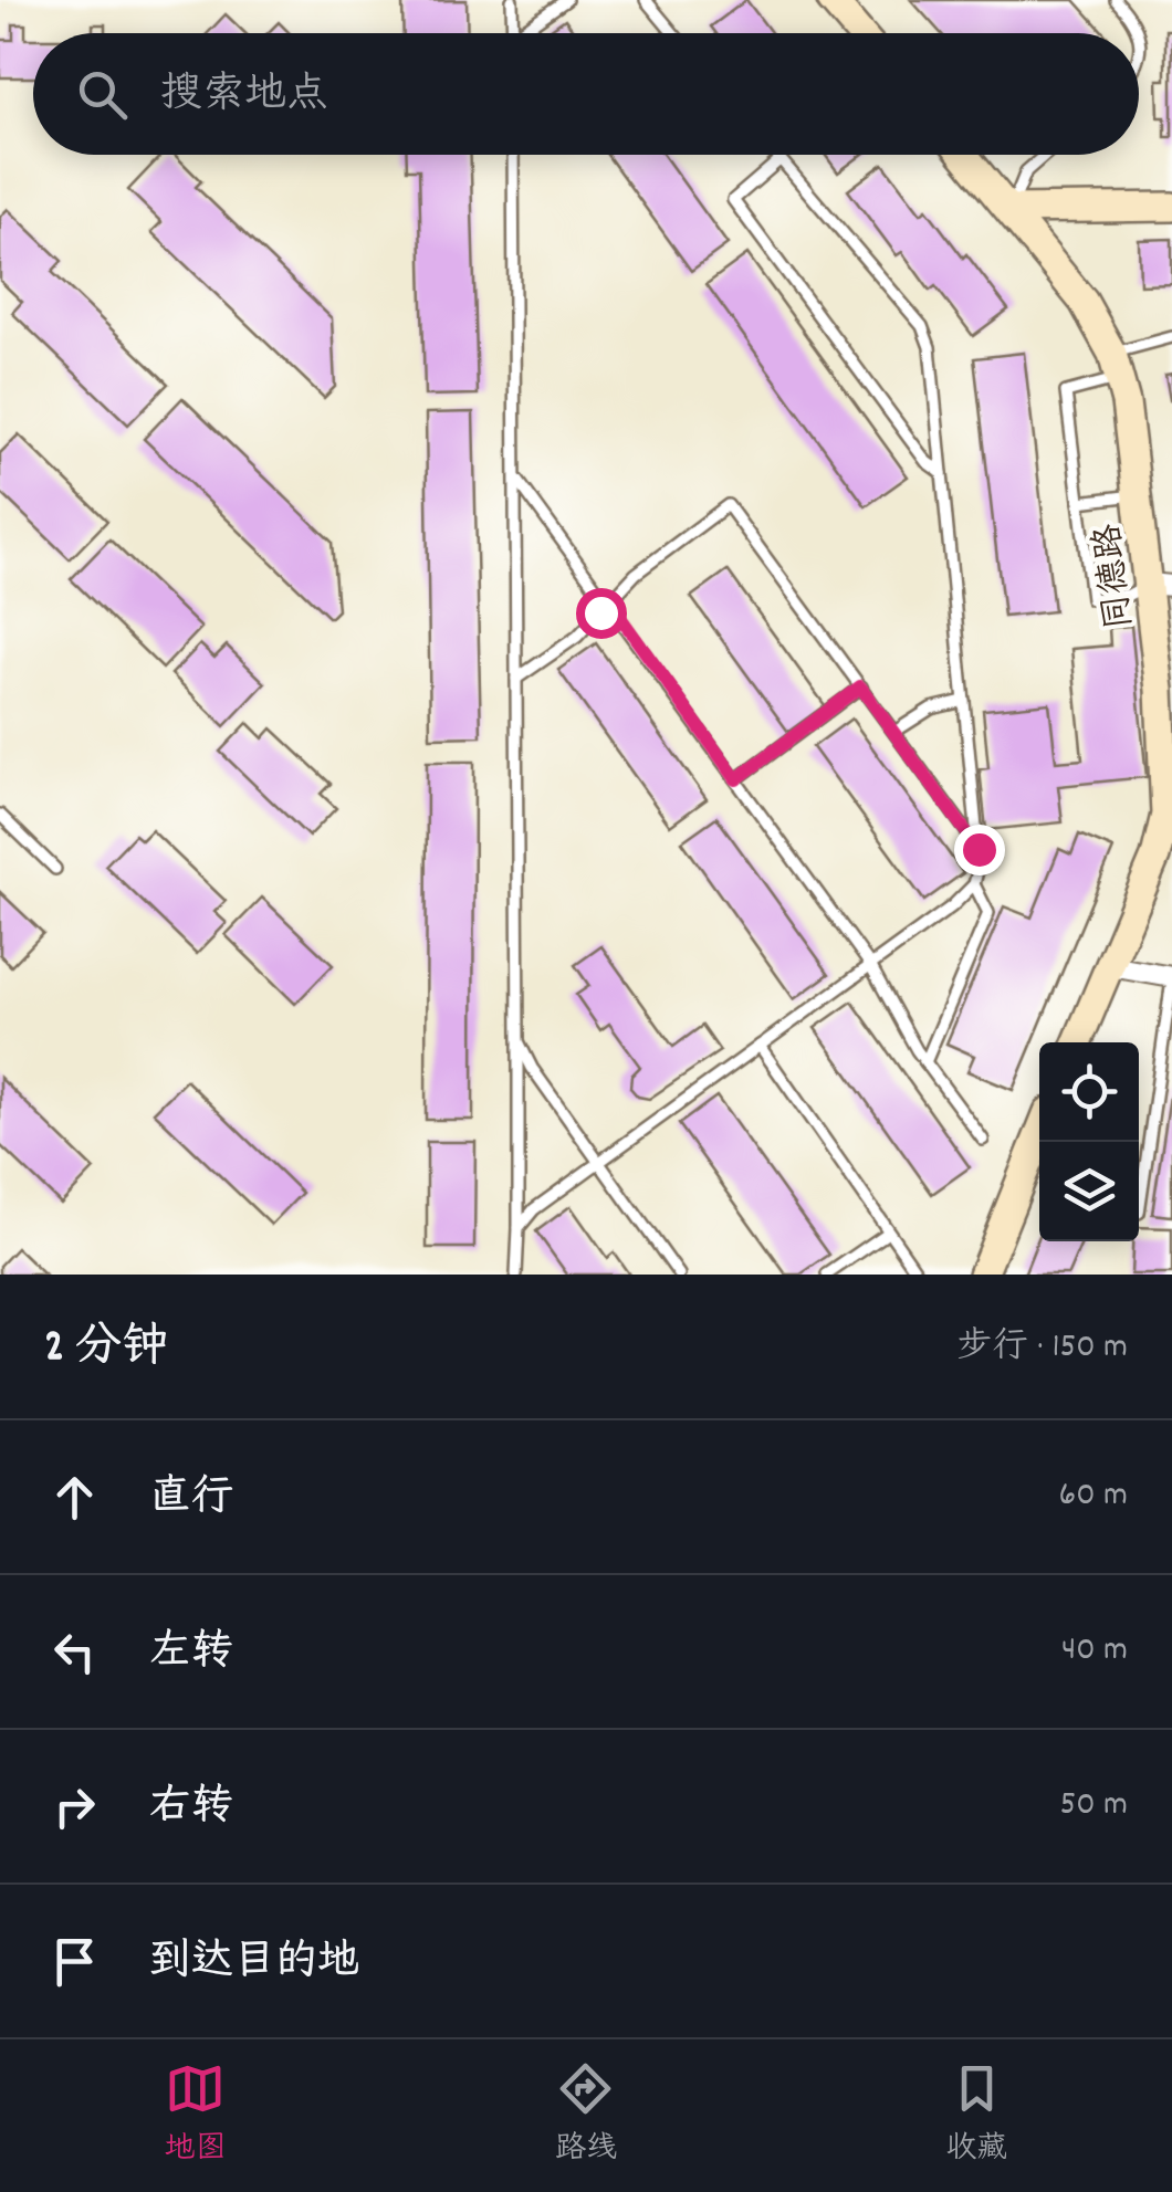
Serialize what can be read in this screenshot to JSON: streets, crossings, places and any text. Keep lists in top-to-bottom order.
{
  "streets": {
    "street": ["同德路"]
  },
  "page": {
    "search": "搜索地点",
    "heading": ["2 分钟", "步行 · 150 m"],
    "list": [
      ["直行", "60 m"],
      ["左转", "40 m"],
      ["右转", "50 m"],
      "到达目的地"
    ],
    "nav": ["地图", "路线", "收藏"]
  }
}
